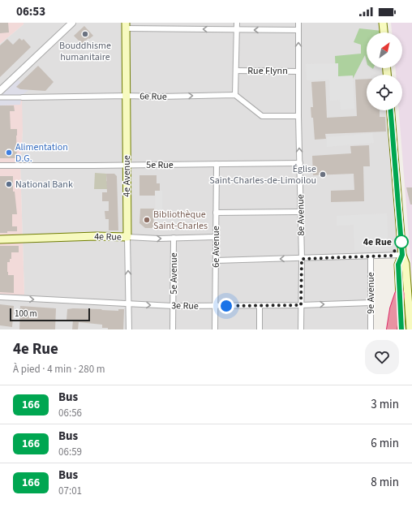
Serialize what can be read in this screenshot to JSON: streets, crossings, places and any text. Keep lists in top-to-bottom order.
{
  "streets": {
    "main road": ["4e Avenue", "4e Rue"],
    "street": [
      "Rue Flynn",
      "6e Rue",
      "5e Rue",
      "8e Avenue",
      "6e Avenue",
      "5e Avenue",
      "9e Avenue",
      "3e Rue"
    ]
  },
  "crossings": [
    ["Rue Flynn", "8e Avenue"],
    ["6e Rue", "4e Avenue"],
    ["5e Rue", "4e Avenue"],
    ["5e Rue", "8e Avenue"],
    ["5e Rue", "6e Avenue"],
    ["4e Avenue", "4e Rue"],
    ["4e Avenue", "3e Rue"],
    ["8e Avenue", "3e Rue"],
    ["4e Rue", "6e Avenue"],
    ["4e Rue", "5e Avenue"],
    ["6e Avenue", "3e Rue"],
    ["5e Avenue", "3e Rue"],
    ["9e Avenue", "3e Rue"]
  ],
  "one_way": ["6e Rue", "3e Rue"],
  "places": [
    "Bouddhisme humanitaire",
    "Alimentation D.G.",
    "Église Saint-Charles-de-Limoilou",
    "National Bank",
    "Bibliothèque Saint-Charles",
    "4e Rue"
  ],
  "lines": ["bus line 166"],
  "scale_bar": "100 m",
  "north": "top right",
  "page": {
    "status": "06:53",
    "scale": "100 m",
    "heading": ["4e Rue", "À pied · 4 min · 280 m"],
    "list": [
      {
        "mark": "166",
        "name": "Bus",
        "note": "06:56",
        "value": "3 min"
      },
      {
        "mark": "166",
        "name": "Bus",
        "note": "06:59",
        "value": "6 min"
      },
      {
        "mark": "166",
        "name": "Bus",
        "note": "07:01",
        "value": "8 min"
      }
    ]
  }
}
